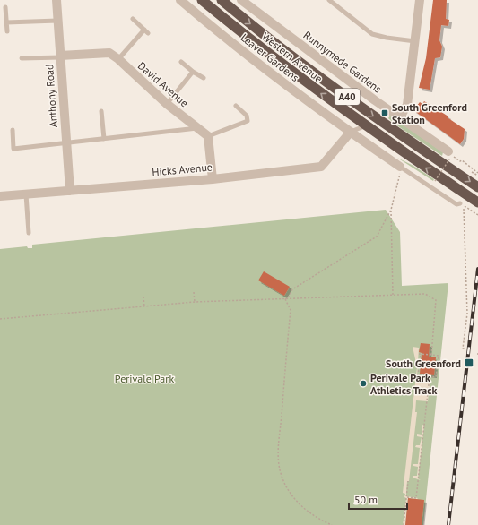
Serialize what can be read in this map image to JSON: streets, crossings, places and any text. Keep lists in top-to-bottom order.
{
  "streets": {
    "highway": ["Western Avenue", "A40"],
    "street": [
      "Leaver Gardens",
      "Runnymede Gardens",
      "David Avenue",
      "Anthony Road",
      "Hicks Avenue"
    ]
  },
  "crossings": [
    ["Leaver Gardens", "Hicks Avenue"],
    ["David Avenue", "Anthony Road"],
    ["Anthony Road", "Hicks Avenue"]
  ],
  "parks": ["Perivale Park"],
  "places": {
    "transit": ["South Greenford Station", "South Greenford"],
    "other": ["Perivale Park Athletics Track"]
  },
  "scale_bar": "50 m"
}
